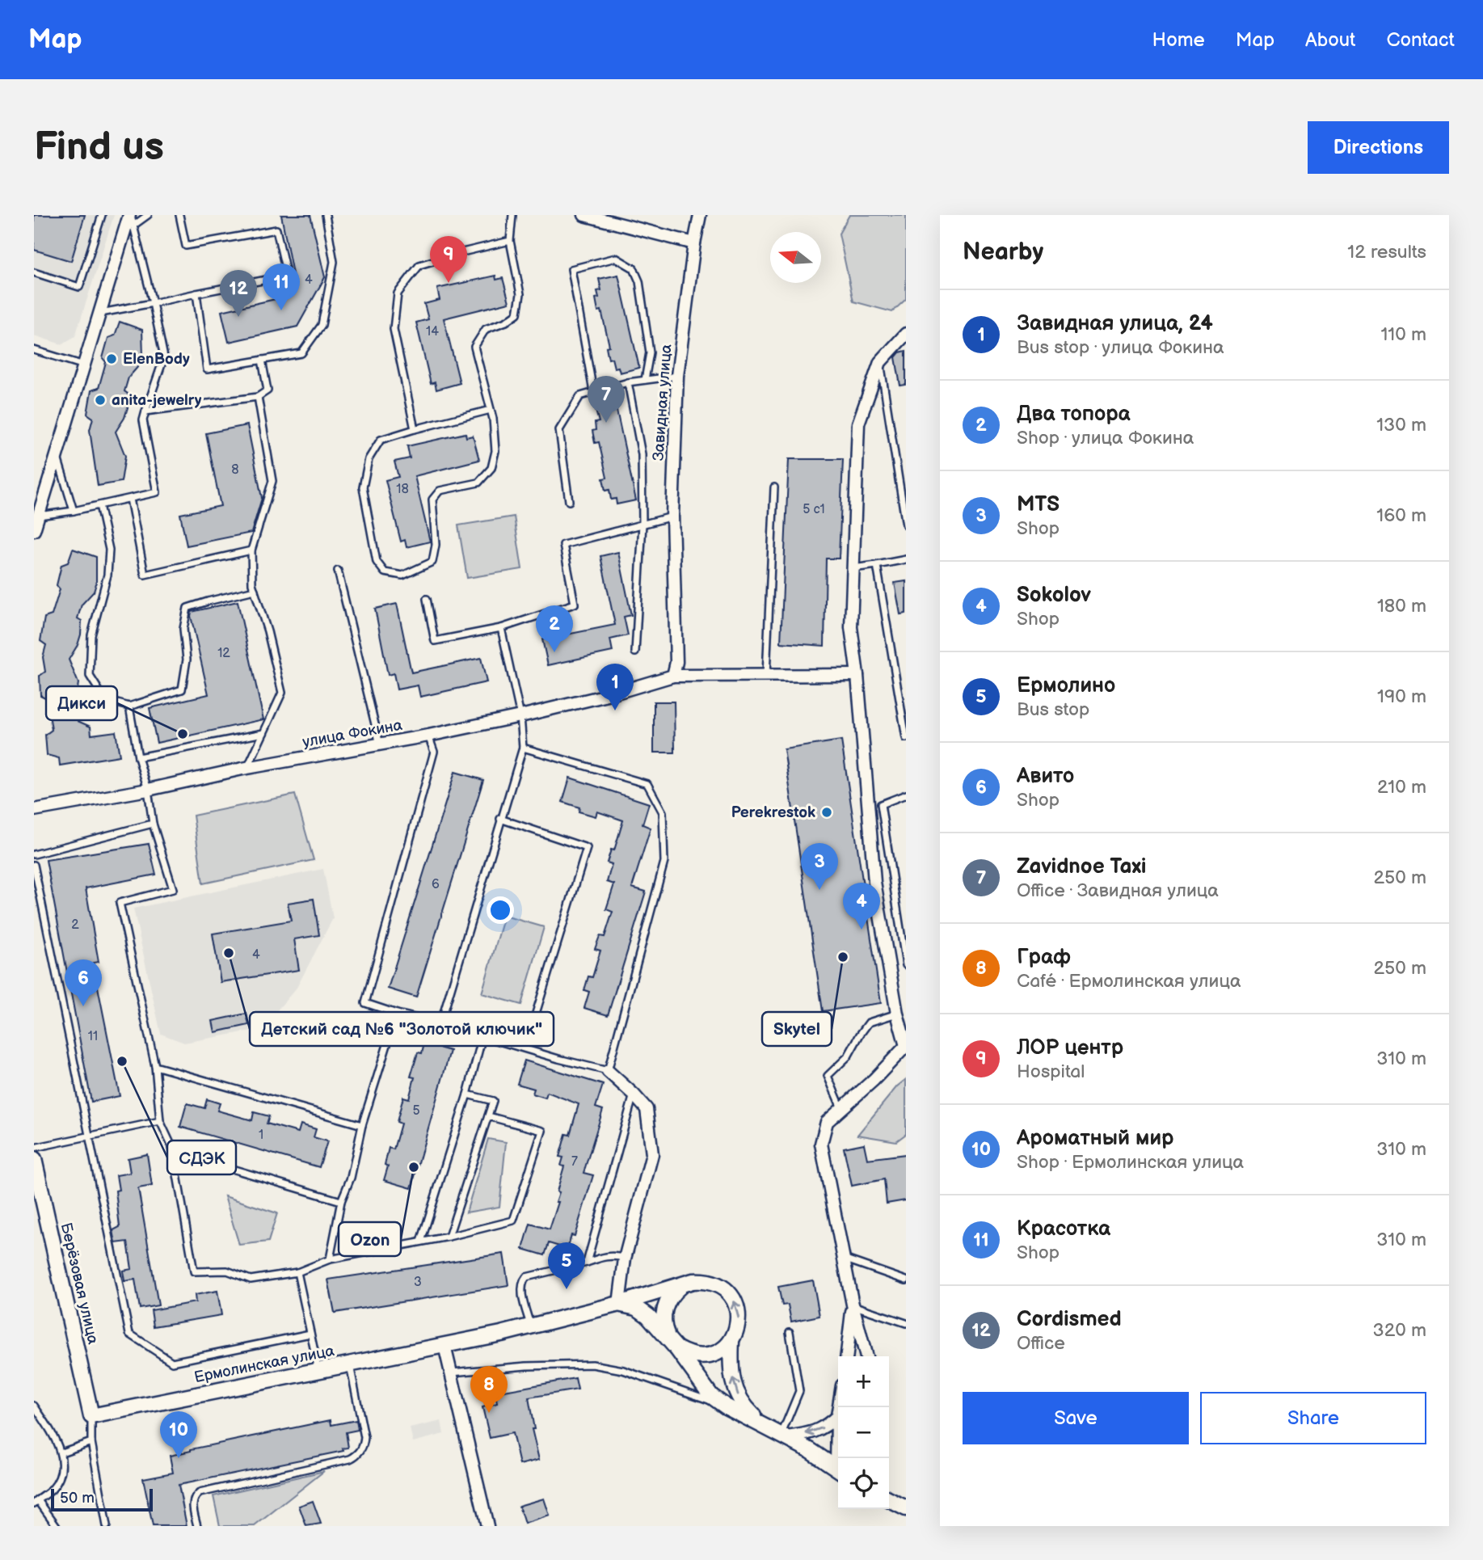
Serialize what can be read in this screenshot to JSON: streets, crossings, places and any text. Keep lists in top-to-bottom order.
{
  "streets": {
    "street": [
      "Завидная улица",
      "улица Фокина",
      "Берёзовая улица",
      "Ермолинская улица"
    ]
  },
  "crossings": [
    ["Завидная улица", "улица Фокина"],
    ["Берёзовая улица", "Ермолинская улица"]
  ],
  "places": [
    "ElenBody",
    "anita-jewelry",
    "Дикси",
    "Perekrestok",
    "Детский сад №6 \"Золотой ключик\"",
    "Skytel",
    "СДЭК",
    "Ozon"
  ],
  "house_numbers": [
    "4",
    "14",
    "8",
    "18",
    "5 с1",
    "12",
    "6",
    "2",
    "4",
    "11",
    "5",
    "1",
    "7",
    "3"
  ],
  "scale_bar": "50 m",
  "north": "left",
  "page": {
    "header": "Map",
    "nav": [
      "Home",
      "Map",
      "About",
      "Contact"
    ],
    "buttons": [
      "Directions",
      ["Save", "Share"]
    ],
    "title": "Find us",
    "heading": ["Nearby", "12 results"],
    "pins": [
      "9",
      "11",
      "12",
      "7",
      "2",
      "1",
      "3",
      "4",
      "6",
      "5",
      "8",
      "10"
    ],
    "list": [
      {
        "mark": "1",
        "name": "Завидная улица, 24",
        "note": "Bus stop · улица Фокина",
        "value": "110 m"
      },
      {
        "mark": "2",
        "name": "Два топора",
        "note": "Shop · улица Фокина",
        "value": "130 m"
      },
      {
        "mark": "3",
        "name": "MTS",
        "note": "Shop",
        "value": "160 m"
      },
      {
        "mark": "4",
        "name": "Sokolov",
        "note": "Shop",
        "value": "180 m"
      },
      {
        "mark": "5",
        "name": "Ермолино",
        "note": "Bus stop",
        "value": "190 m"
      },
      {
        "mark": "6",
        "name": "Авито",
        "note": "Shop",
        "value": "210 m"
      },
      {
        "mark": "7",
        "name": "Zavidnoe Taxi",
        "note": "Office · Завидная улица",
        "value": "250 m"
      },
      {
        "mark": "8",
        "name": "Граф",
        "note": "Café · Ермолинская улица",
        "value": "250 m"
      },
      {
        "mark": "9",
        "name": "ЛОР центр",
        "note": "Hospital",
        "value": "310 m"
      },
      {
        "mark": "10",
        "name": "Ароматный мир",
        "note": "Shop · Ермолинская улица",
        "value": "310 m"
      },
      {
        "mark": "11",
        "name": "Красотка",
        "note": "Shop",
        "value": "310 m"
      },
      {
        "mark": "12",
        "name": "Cordismed",
        "note": "Office",
        "value": "320 m"
      }
    ],
    "map_buttons": ["+", "−"],
    "scale": "50 m"
  }
}
